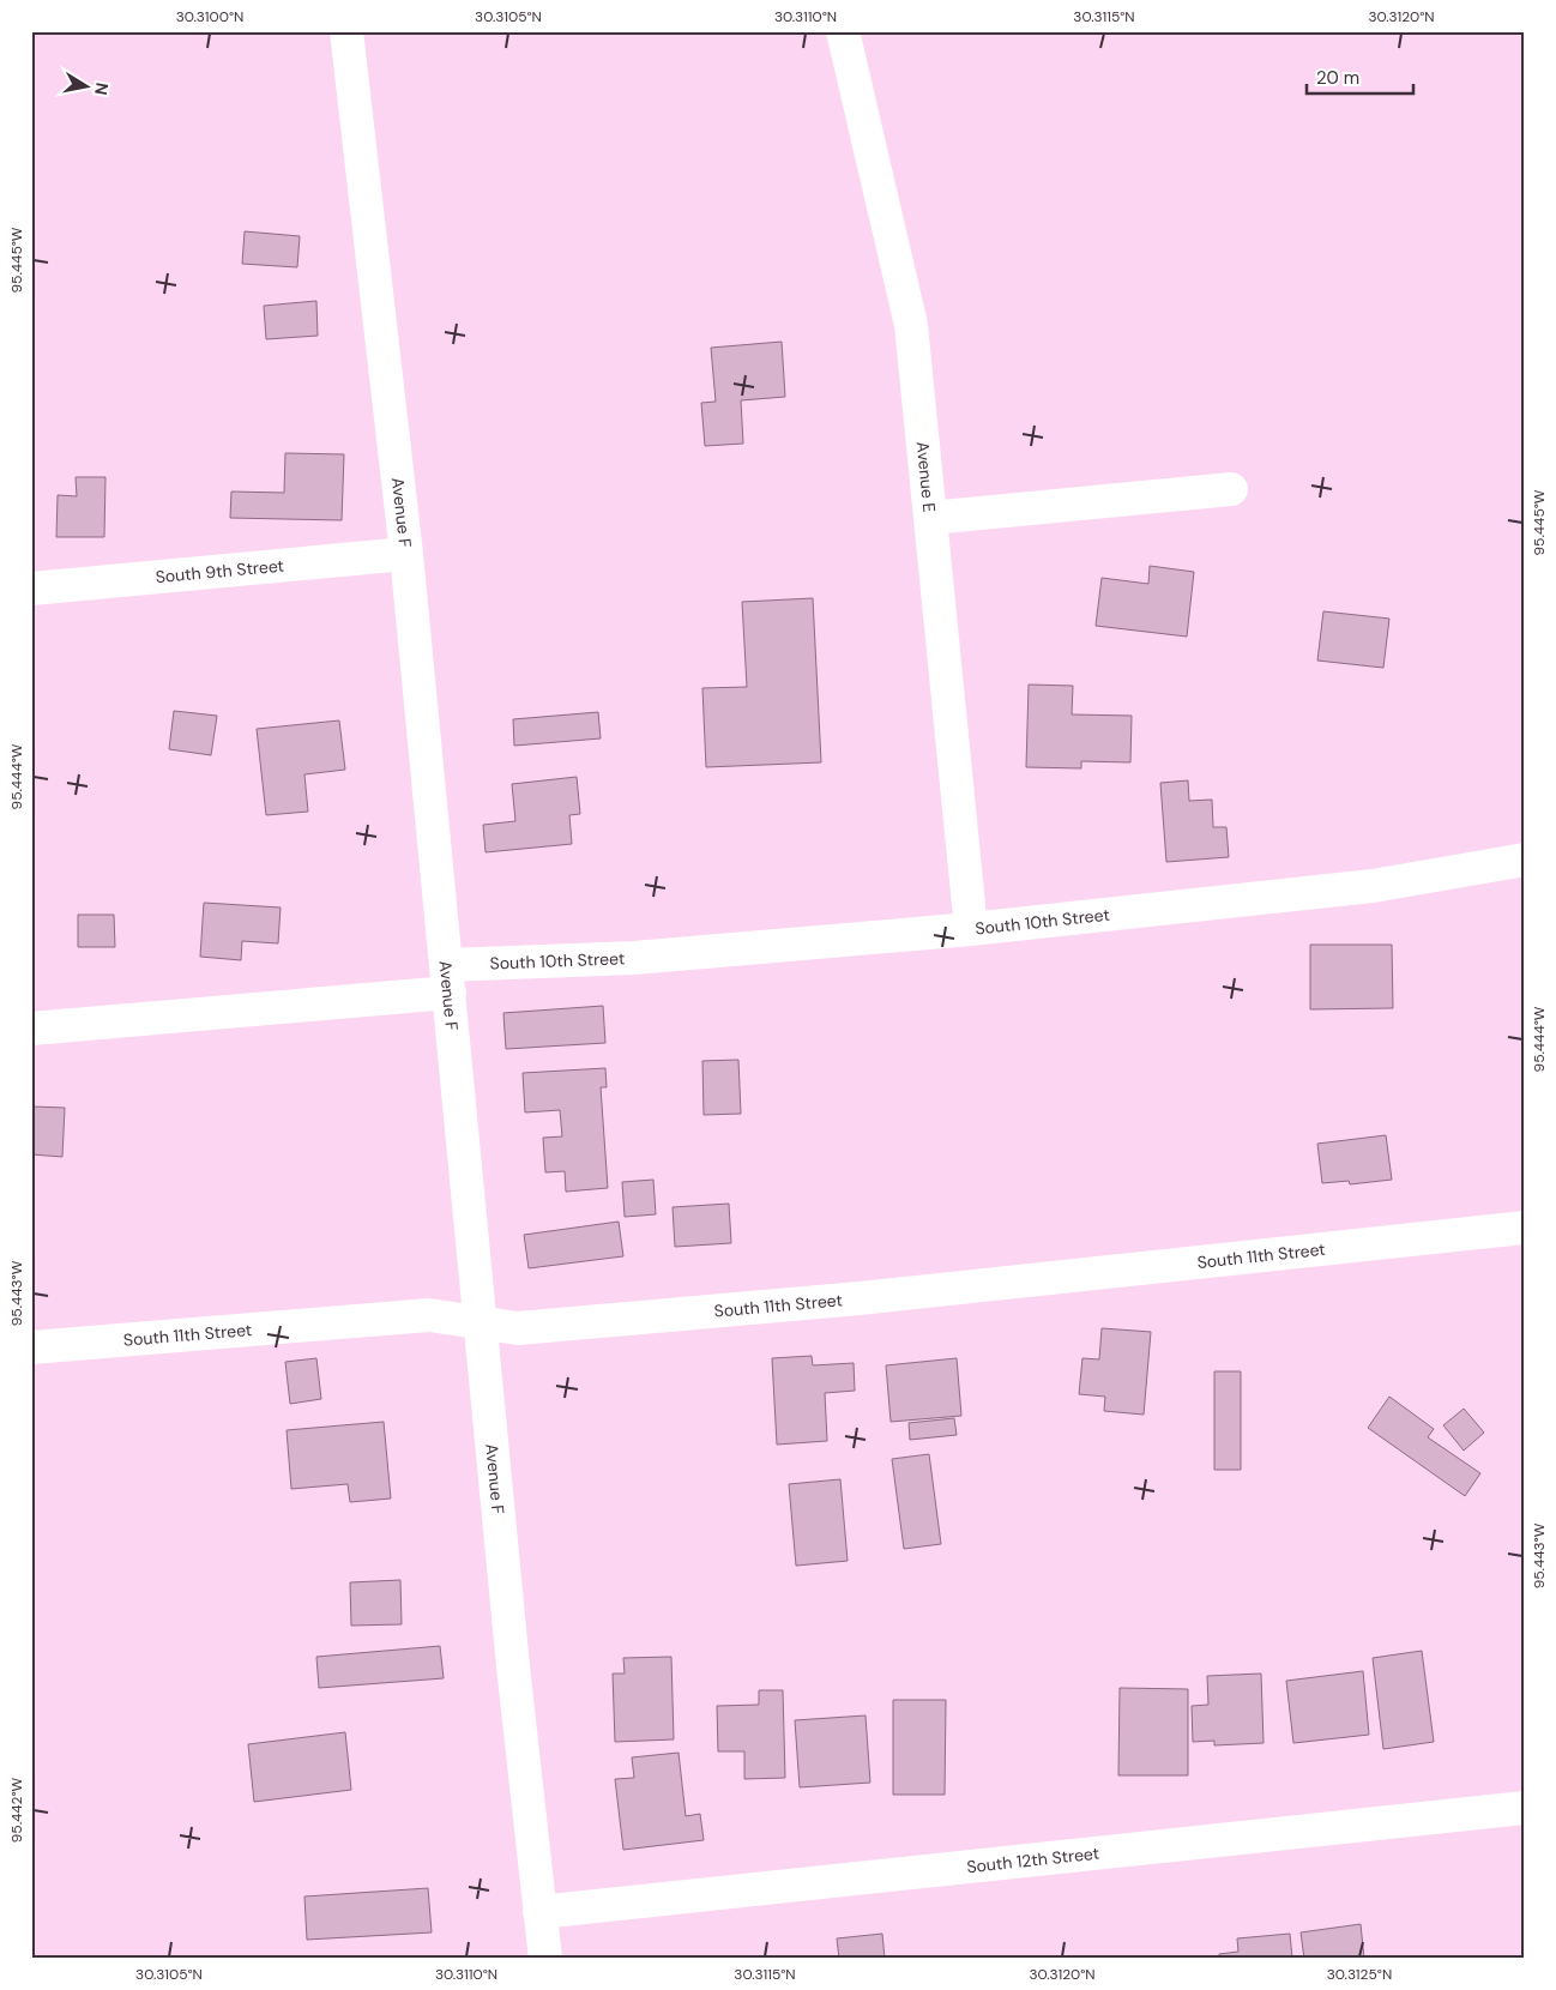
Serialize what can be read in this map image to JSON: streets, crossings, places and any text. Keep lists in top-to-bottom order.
{
  "streets": {
    "street": [
      "Avenue E",
      "Avenue F",
      "South 9th Street",
      "South 10th Street",
      "South 11th Street",
      "South 12th Street"
    ]
  },
  "crossings": [
    ["Avenue E", "South 10th Street"],
    ["Avenue F", "South 9th Street"],
    ["Avenue F", "South 10th Street"],
    ["Avenue F", "South 11th Street"],
    ["Avenue F", "South 12th Street"]
  ],
  "scale_bar": "20 m",
  "north": "right",
  "coordinates": [
    "30.3100°N",
    "30.3105°N",
    "30.3110°N",
    "30.3115°N",
    "30.3120°N",
    "95.445°W",
    "95.444°W",
    "95.443°W",
    "95.442°W",
    "30.3125°N"
  ]
}
